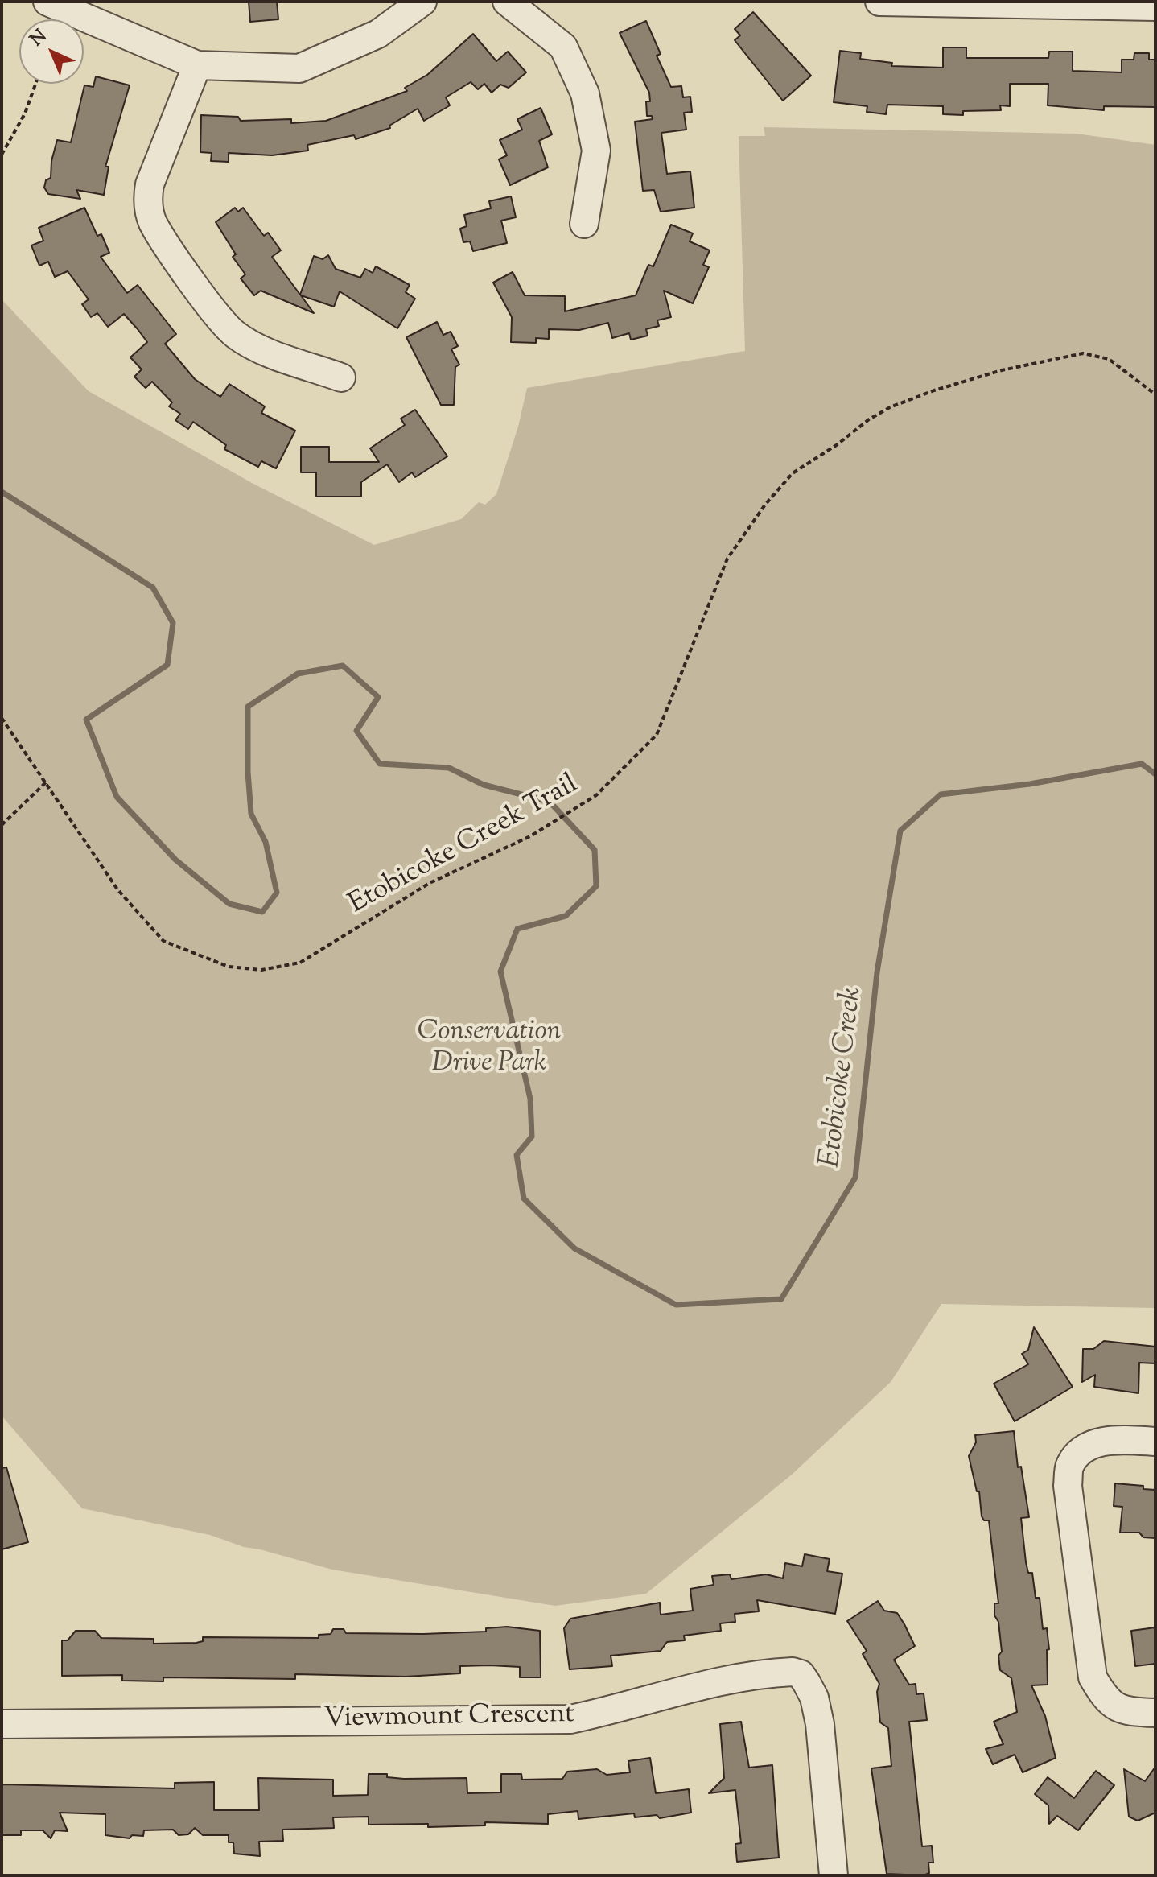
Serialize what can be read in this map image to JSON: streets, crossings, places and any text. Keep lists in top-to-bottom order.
{
  "streets": {
    "street": ["Viewmount Crescent"],
    "path": ["Etobicoke Creek Trail"]
  },
  "water": ["Etobicoke Creek"],
  "parks": ["Conservation Drive Park"],
  "north": "top left"
}
